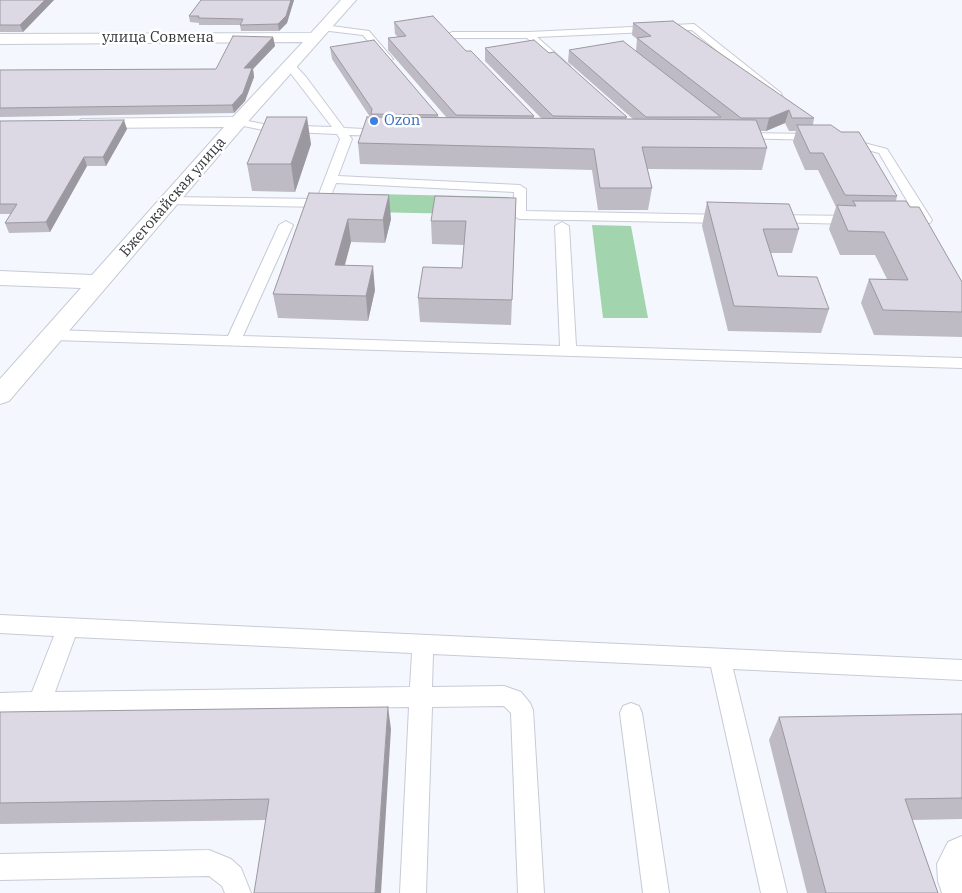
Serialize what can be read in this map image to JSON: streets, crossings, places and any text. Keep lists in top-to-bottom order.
{
  "streets": {
    "street": ["улица Совмена", "Бжегокайская улица"]
  },
  "crossings": [
    ["улица Совмена", "Бжегокайская улица"]
  ],
  "places": ["Ozon"]
}
